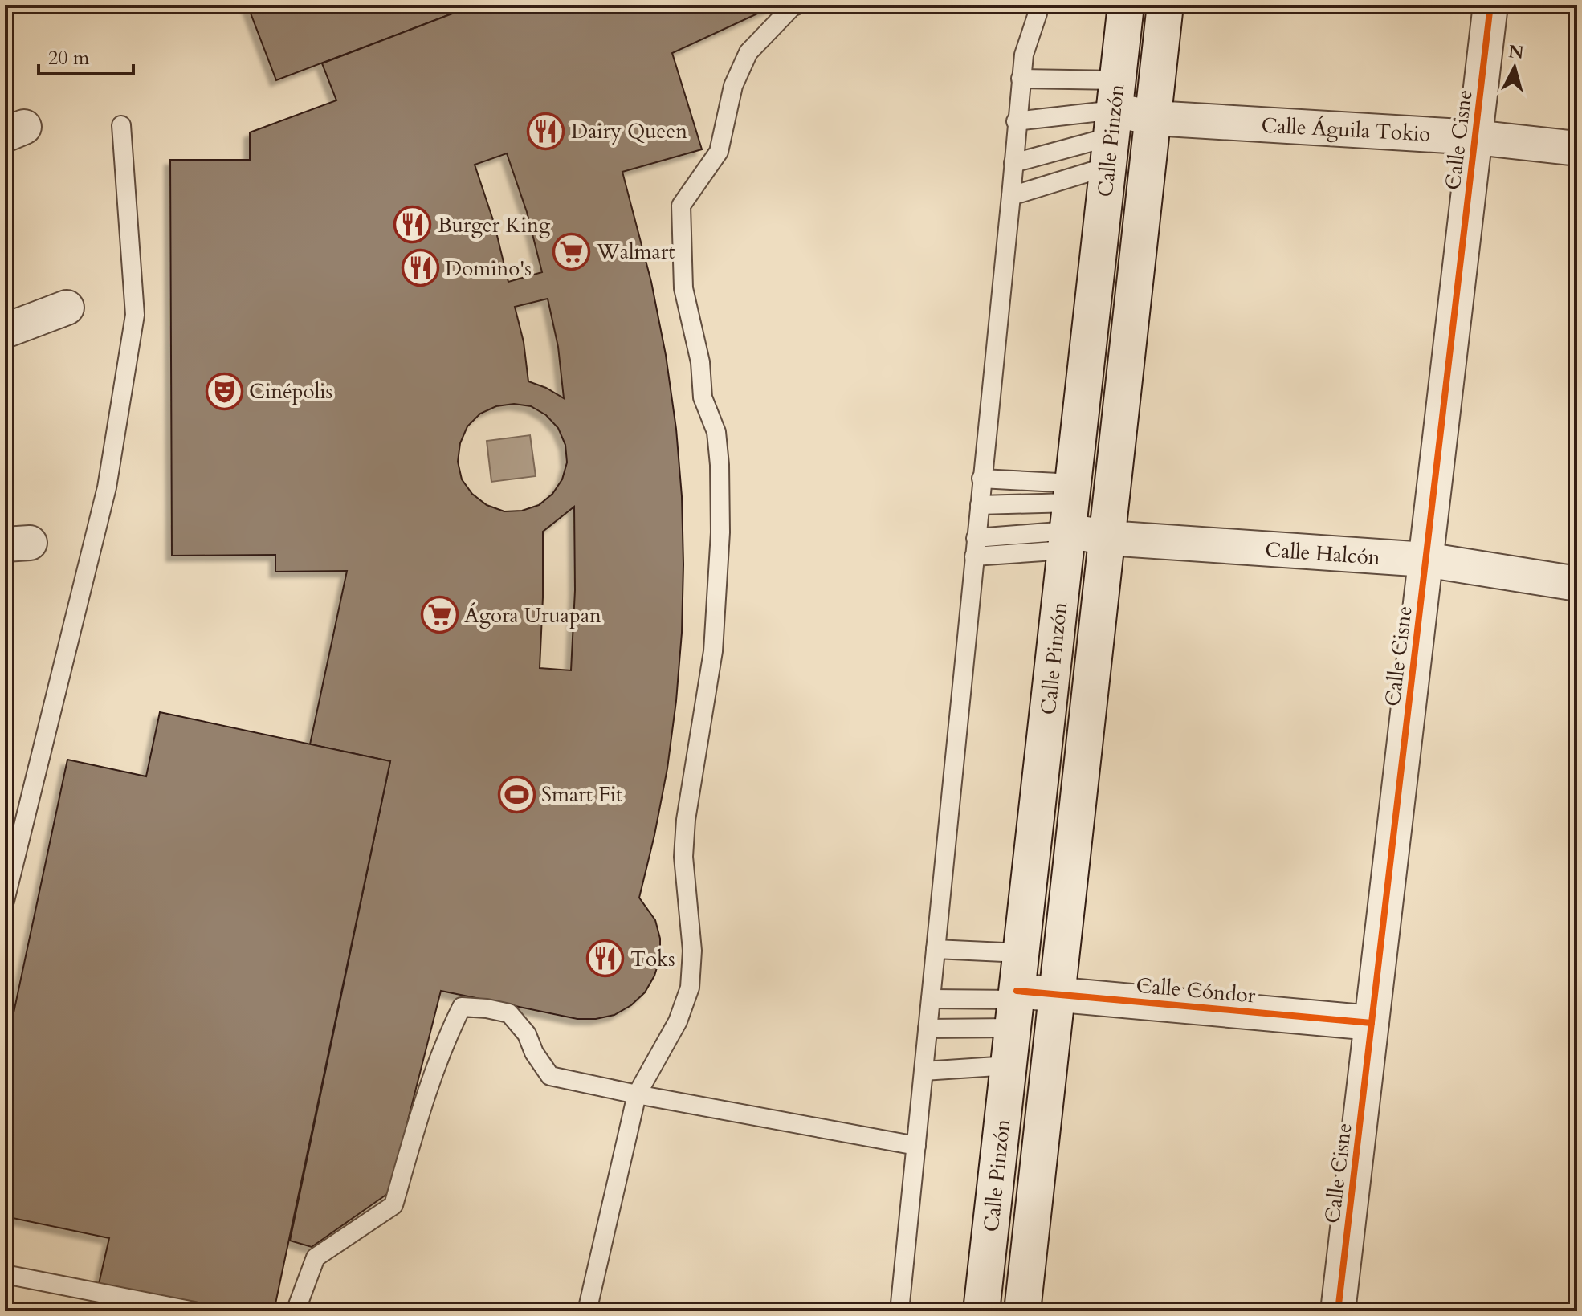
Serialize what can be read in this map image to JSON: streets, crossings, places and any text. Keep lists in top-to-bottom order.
{
  "streets": {
    "main road": ["Calle Pinzón"],
    "street": [
      "Calle Águila Tokio",
      "Calle Cisne",
      "Calle Halcón",
      "Calle Cóndor"
    ]
  },
  "crossings": [
    ["Calle Águila Tokio", "Calle Cisne"],
    ["Calle Águila Tokio", "Calle Pinzón"],
    ["Calle Cisne", "Calle Halcón"],
    ["Calle Cisne", "Calle Cóndor"],
    ["Calle Pinzón", "Calle Halcón"],
    ["Calle Pinzón", "Calle Cóndor"]
  ],
  "places": {
    "restaurant": [
      "Dairy Queen",
      "Burger King",
      "Domino's",
      "Toks"
    ],
    "supermarket": ["Walmart", "Ágora Uruapan"],
    "theatre": ["Cinépolis"],
    "sports": ["Smart Fit"]
  },
  "scale_bar": "20 m",
  "north": "top"
}
